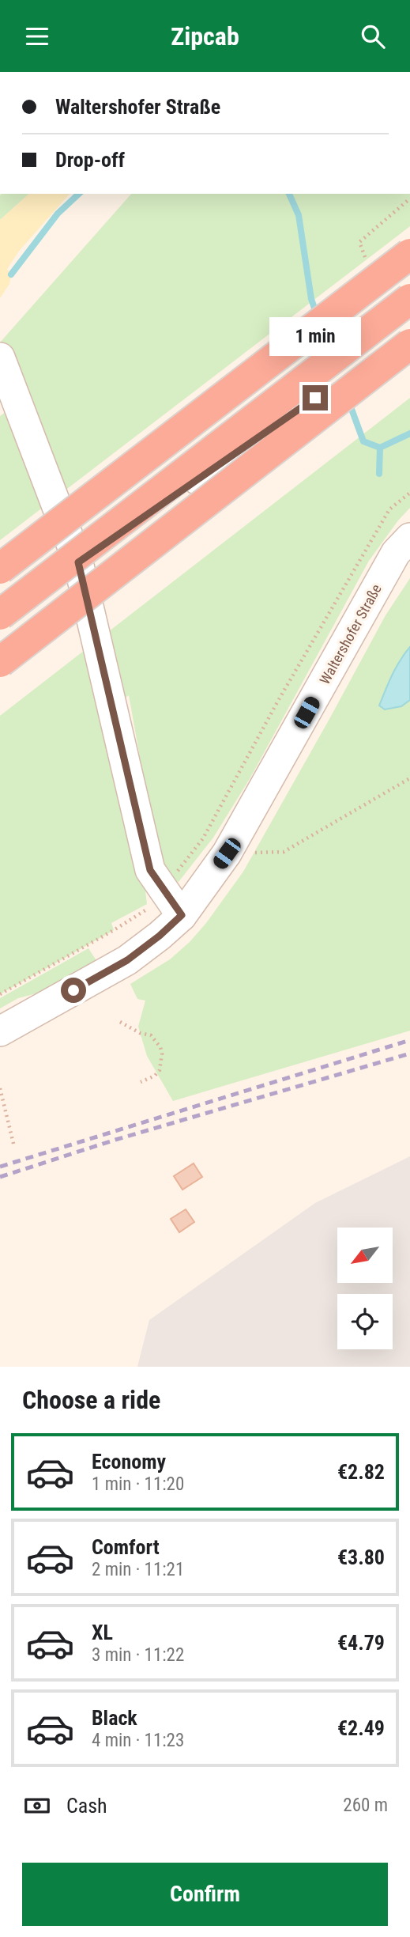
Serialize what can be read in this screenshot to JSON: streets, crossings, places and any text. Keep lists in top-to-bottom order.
{
  "streets": {
    "street": ["Waltershofer Straße"]
  },
  "north": "bottom left",
  "page": {
    "header": "Zipcab",
    "banner": ["Waltershofer Straße", "Drop-off"],
    "bubble": "1 min",
    "heading": "Choose a ride",
    "list": [
      {
        "name": "Economy",
        "note": "1 min · 11:20",
        "value": "€2.82"
      },
      {
        "name": "Comfort",
        "note": "2 min · 11:21",
        "value": "€3.80"
      },
      {
        "name": "XL",
        "note": "3 min · 11:22",
        "value": "€4.79"
      },
      {
        "name": "Black",
        "note": "4 min · 11:23",
        "value": "€2.49"
      }
    ],
    "pay": ["Cash", "260 m"],
    "buttons": "Confirm"
  }
}
